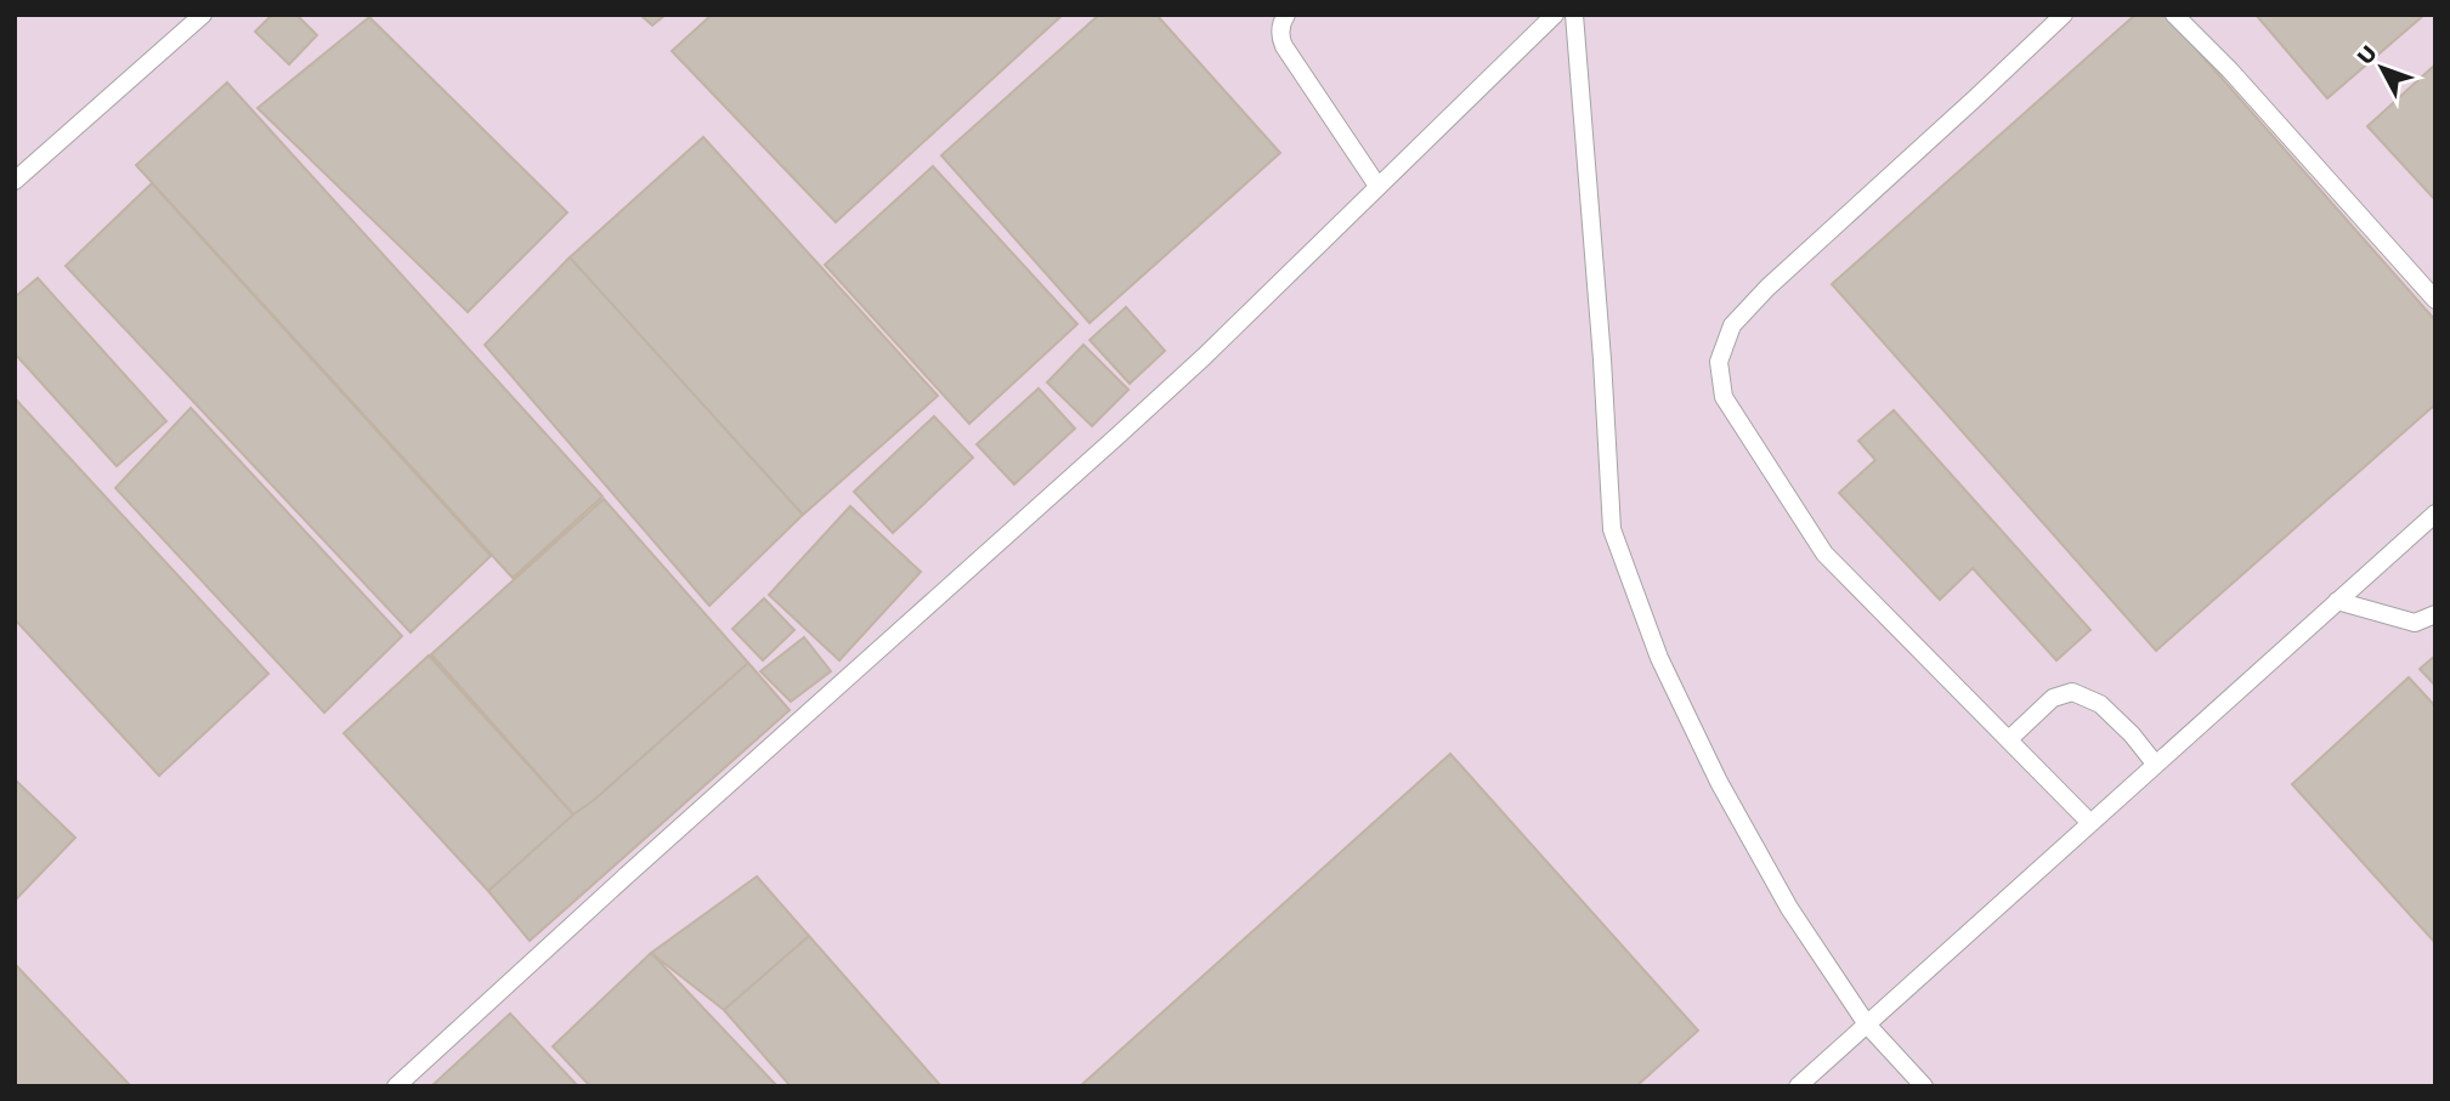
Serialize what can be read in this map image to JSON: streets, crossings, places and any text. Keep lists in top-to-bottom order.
{
  "north": "top left"
}
